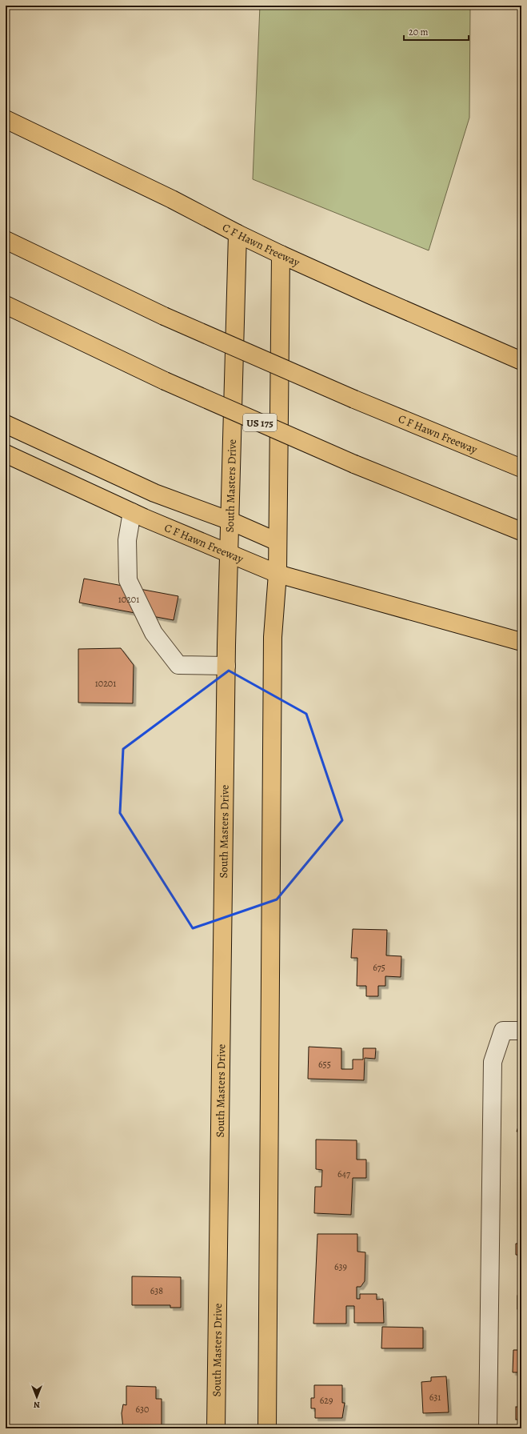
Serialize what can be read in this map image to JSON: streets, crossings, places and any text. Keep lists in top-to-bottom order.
{
  "streets": {
    "main road": ["C F Hawn Freeway", "US 175", "South Masters Drive"]
  },
  "crossings": [
    ["C F Hawn Freeway", "South Masters Drive"]
  ],
  "house_numbers": [
    "10201",
    "10201",
    "675",
    "655",
    "647",
    "639",
    "638",
    "631",
    "629",
    "630"
  ],
  "scale_bar": "20 m",
  "north": "bottom"
}
